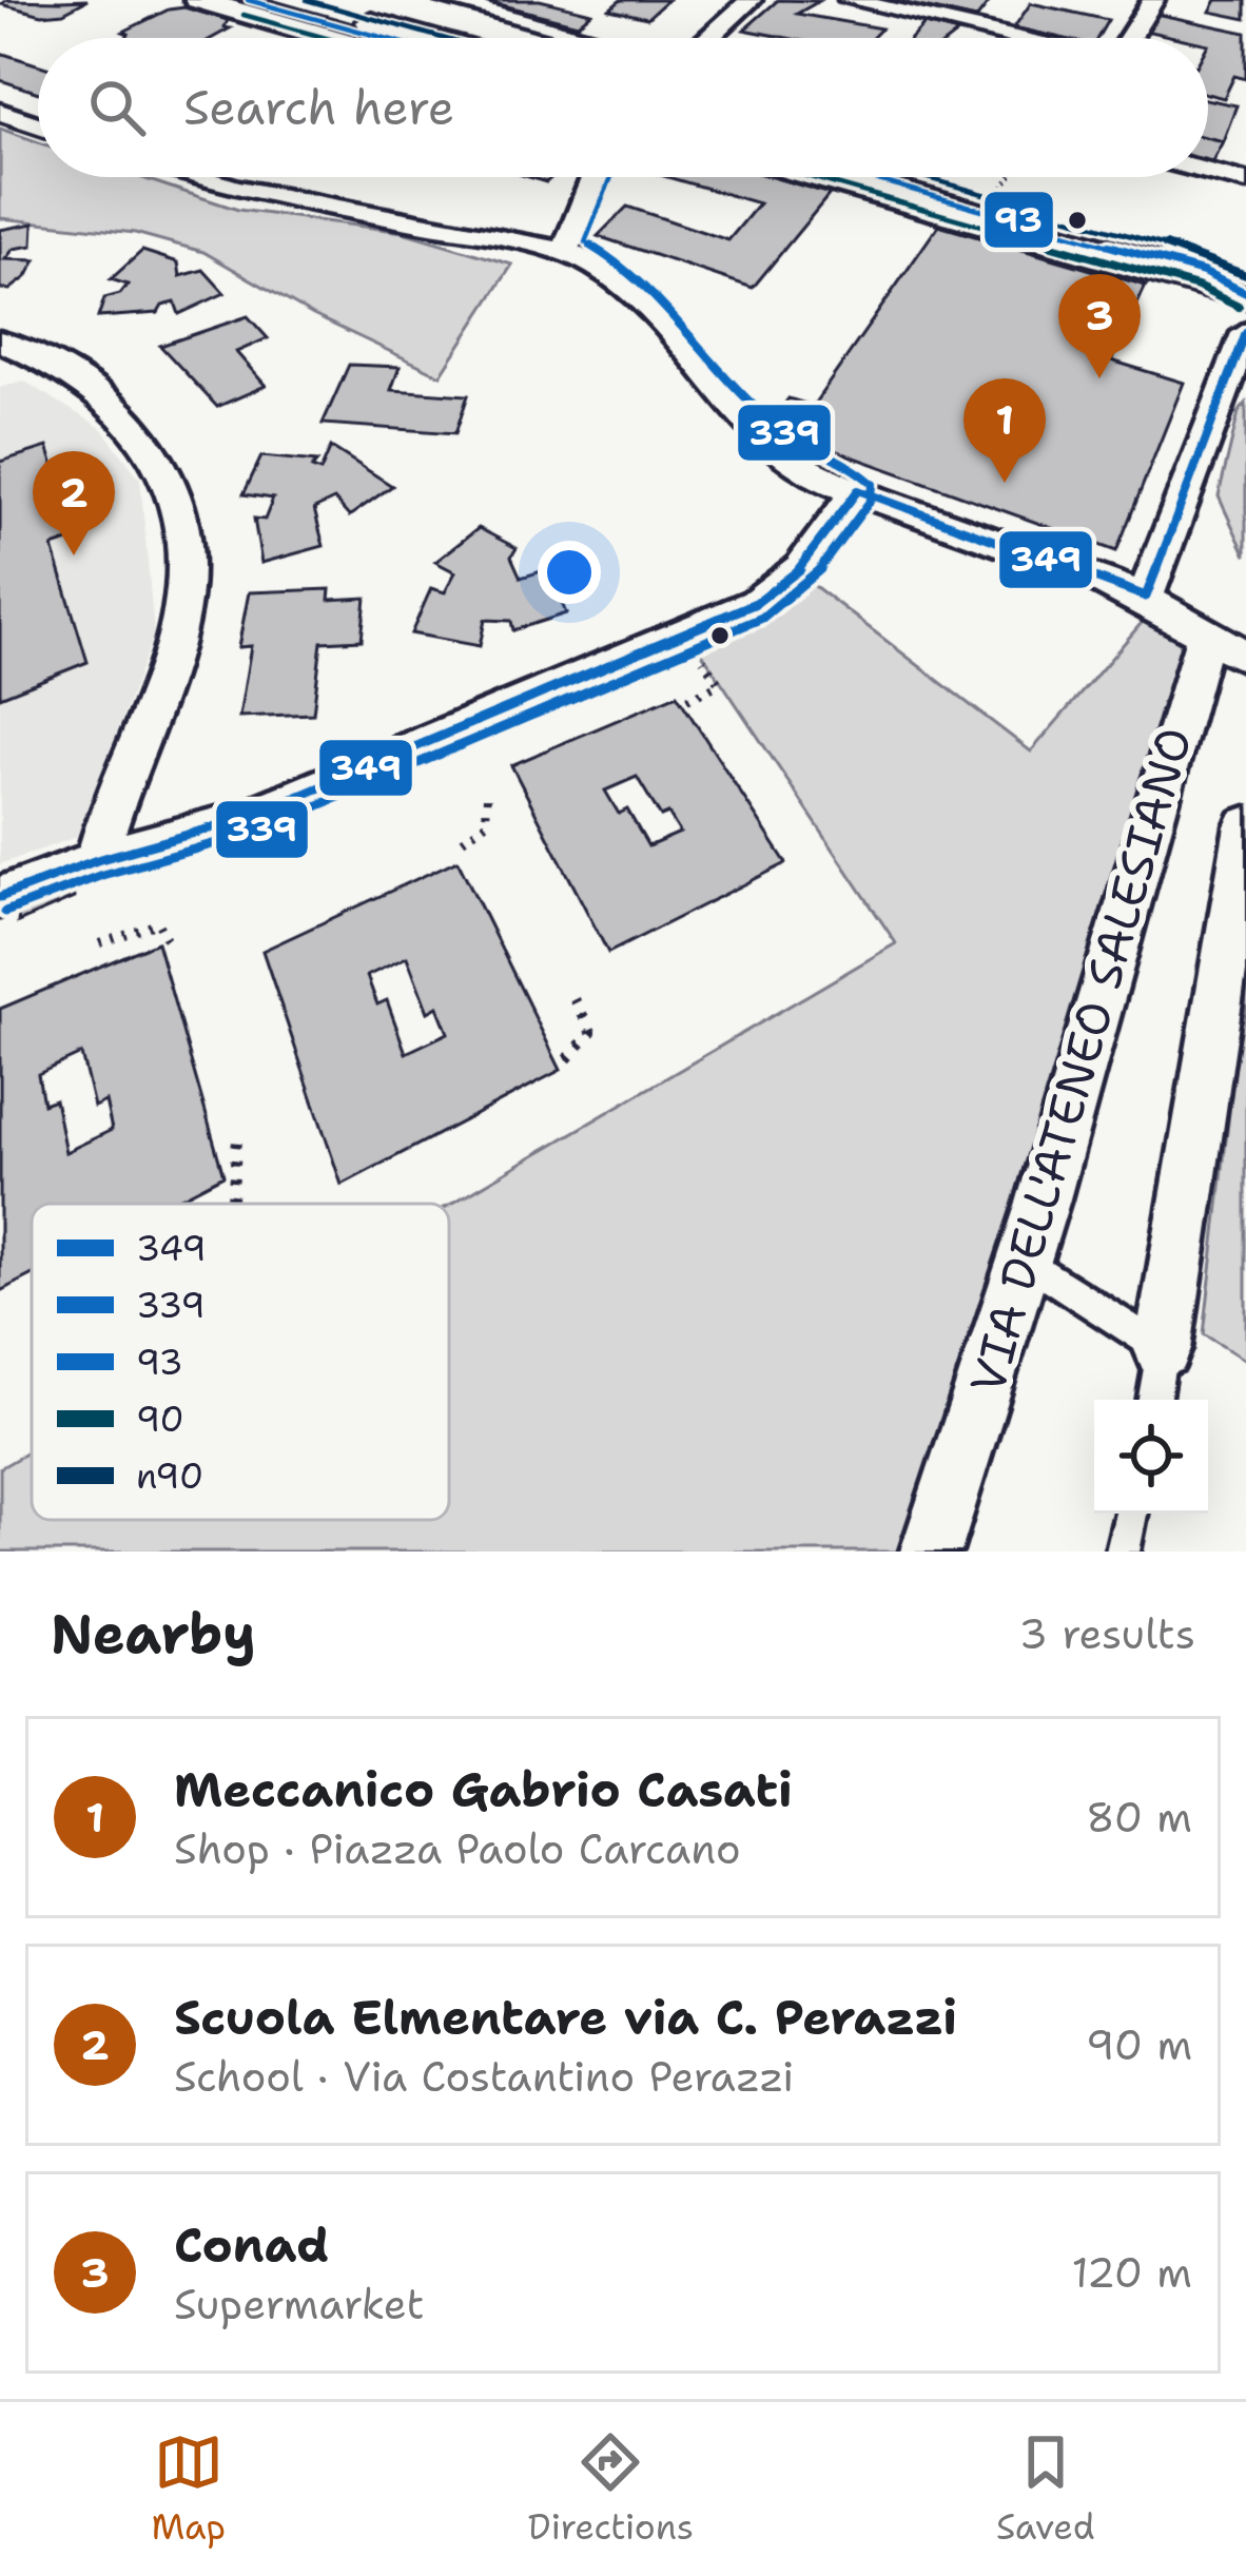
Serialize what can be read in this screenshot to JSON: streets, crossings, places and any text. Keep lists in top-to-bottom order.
{
  "streets": {
    "street": ["VIA DELL'ATENEO SALESIANO"]
  },
  "lines": [
    "transit line 93",
    "transit line n90",
    "transit line 90",
    "transit line 339",
    "transit line 349"
  ],
  "legend": [
    "349",
    "339",
    "93",
    "90",
    "n90"
  ],
  "page": {
    "search": "Search here",
    "pins": ["3", "1", "2"],
    "heading": ["Nearby", "3 results"],
    "list": [
      {
        "mark": "1",
        "name": "Meccanico Gabrio Casati",
        "note": "Shop · Piazza Paolo Carcano",
        "value": "80 m"
      },
      {
        "mark": "2",
        "name": "Scuola Elmentare via C. Perazzi",
        "note": "School · Via Costantino Perazzi",
        "value": "90 m"
      },
      {
        "mark": "3",
        "name": "Conad",
        "note": "Supermarket",
        "value": "120 m"
      }
    ],
    "nav": ["Map", "Directions", "Saved"]
  }
}
